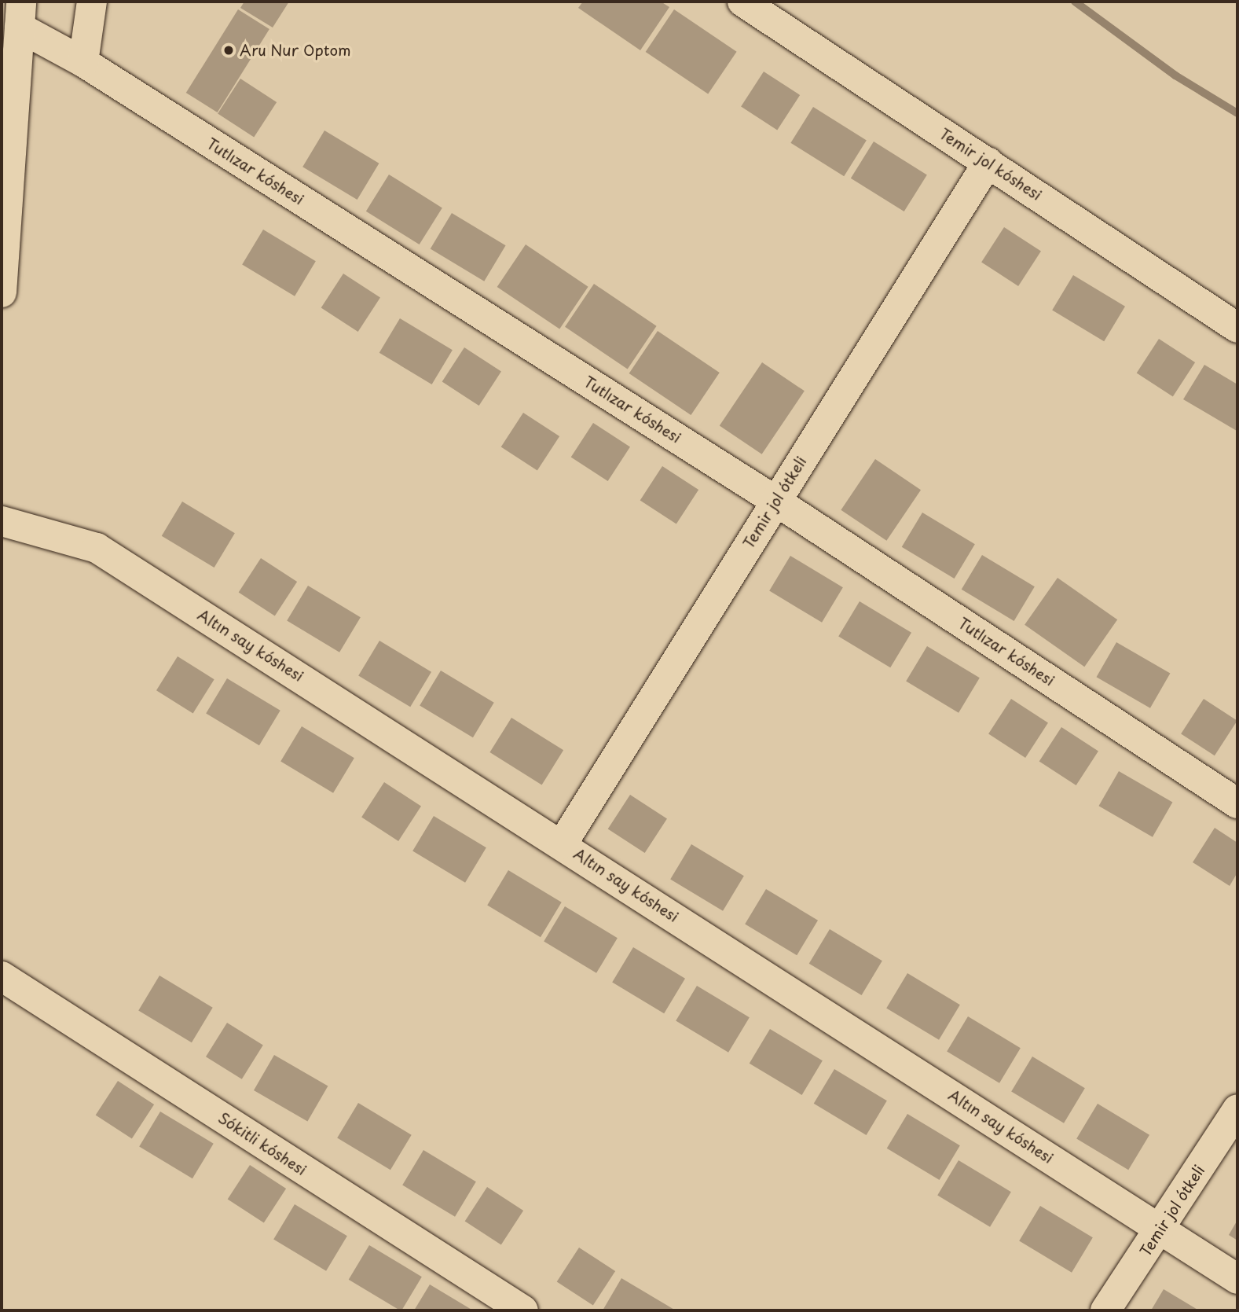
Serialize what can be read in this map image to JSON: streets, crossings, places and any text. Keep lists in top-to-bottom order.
{
  "streets": {
    "street": [
      "Temir jol kóshesi",
      "Tutlızar kóshesi",
      "Temir jol ótkeli",
      "Altın say kóshesi",
      "Sókitli kóshesi"
    ]
  },
  "crossings": [
    ["Temir jol kóshesi", "Temir jol ótkeli"],
    ["Tutlızar kóshesi", "Temir jol ótkeli"],
    ["Temir jol ótkeli", "Altın say kóshesi"]
  ],
  "places": ["Aru Nur Optom"]
}
